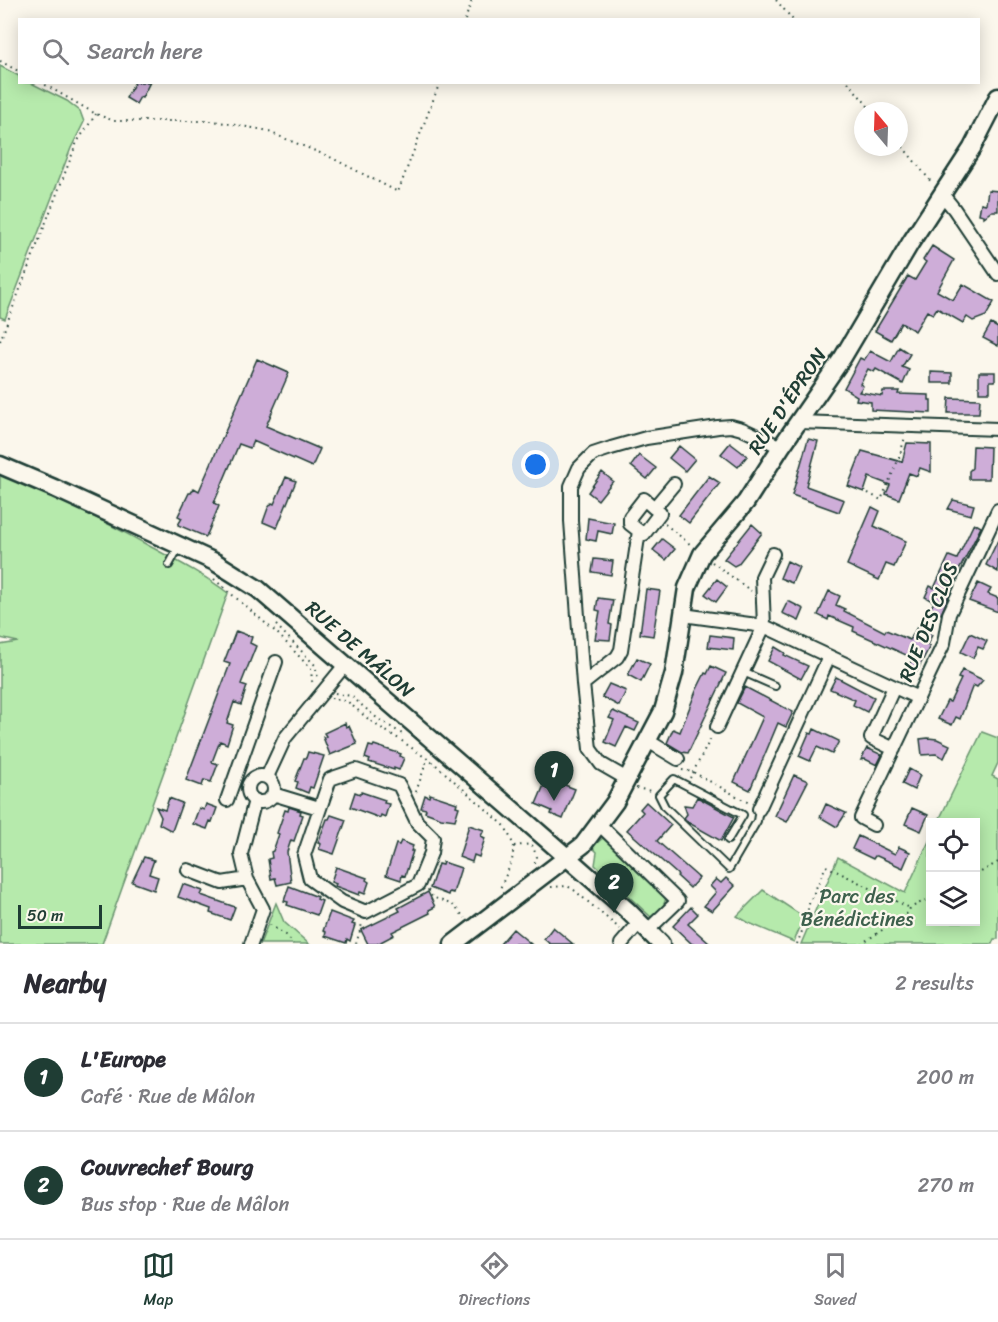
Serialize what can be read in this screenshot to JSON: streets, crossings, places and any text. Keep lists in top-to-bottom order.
{
  "streets": {
    "street": ["RUE D'ÉPRON", "RUE DES CLOS", "RUE DE MÂLON"]
  },
  "crossings": [
    ["RUE D'ÉPRON", "RUE DE MÂLON"]
  ],
  "parks": ["Parc des Bénédictines"],
  "scale_bar": "50 m",
  "north": "top",
  "page": {
    "search": "Search here",
    "pins": ["1", "2"],
    "scale": "50 m",
    "heading": ["Nearby", "2 results"],
    "list": [
      {
        "mark": "1",
        "name": "L'Europe",
        "note": "Café · Rue de Mâlon",
        "value": "200 m"
      },
      {
        "mark": "2",
        "name": "Couvrechef Bourg",
        "note": "Bus stop · Rue de Mâlon",
        "value": "270 m"
      }
    ],
    "nav": ["Map", "Directions", "Saved"]
  }
}
